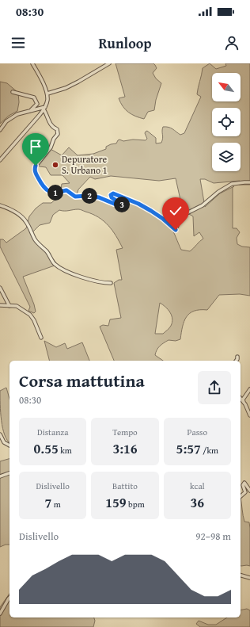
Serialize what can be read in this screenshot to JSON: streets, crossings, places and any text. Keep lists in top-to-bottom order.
{
  "places": ["Depuratore S. Urbano 1"],
  "north": "top left",
  "page": {
    "status": "08:30",
    "header": "Runloop",
    "pins": ["1", "2", "3"],
    "heading": ["Corsa mattutina", "08:30"],
    "stats": [
      ["Distanza", "0.55 km"],
      ["Tempo", "3:16"],
      ["Passo", "5:57 /km"],
      ["Dislivello", "7 m"],
      ["Battito", "159 bpm"],
      ["kcal", "36"]
    ],
    "chart": ["Dislivello", "92–98 m"]
  }
}
